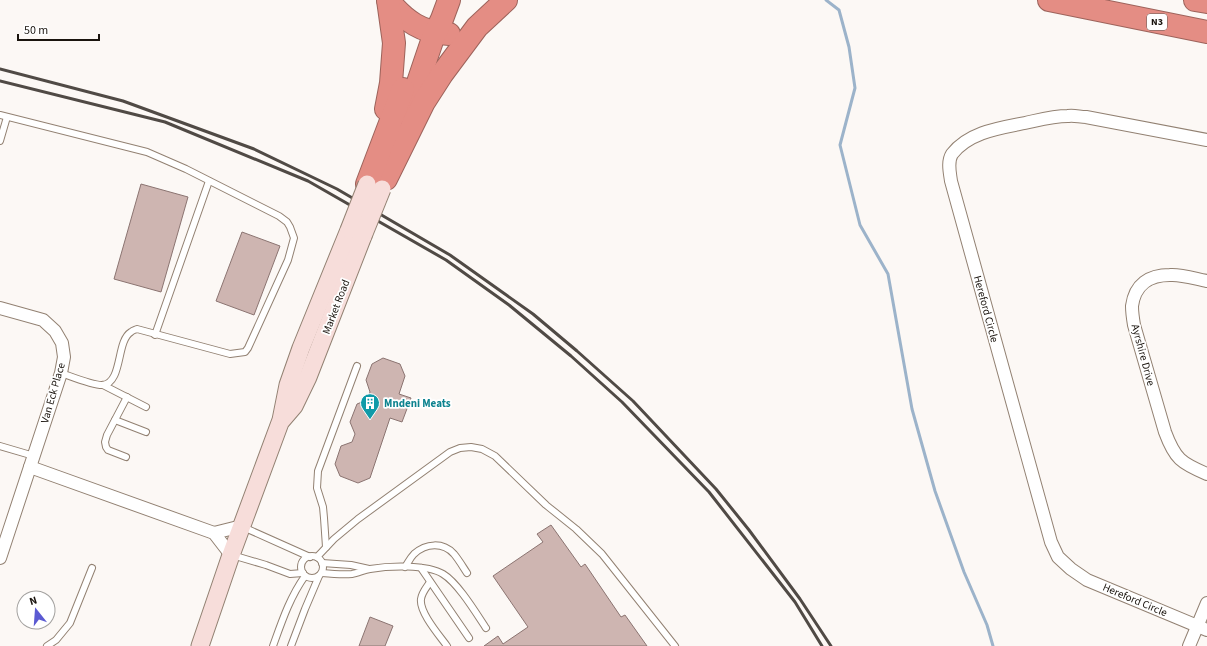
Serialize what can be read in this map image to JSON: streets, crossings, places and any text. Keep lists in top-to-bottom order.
{
  "streets": {
    "highway": ["N3"],
    "street": [
      "Market Road",
      "Hereford Circle",
      "Ayrshire Drive",
      "Van Eck Place"
    ]
  },
  "places": {
    "building": ["Mndeni Meats"]
  },
  "scale_bar": "50 m",
  "north": "top"
}
